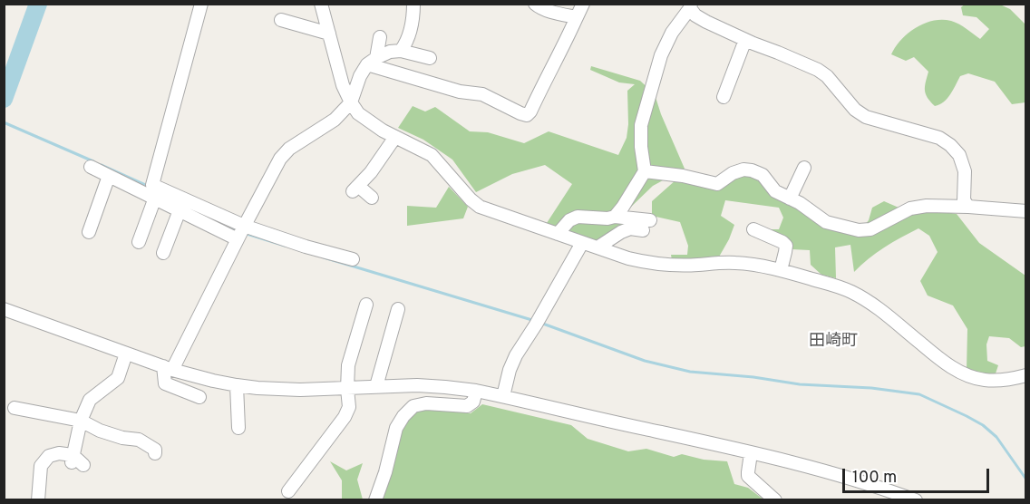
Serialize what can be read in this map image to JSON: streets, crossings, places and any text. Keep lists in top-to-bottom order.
{
  "districts": ["田崎町"],
  "scale_bar": "100 m"
}
